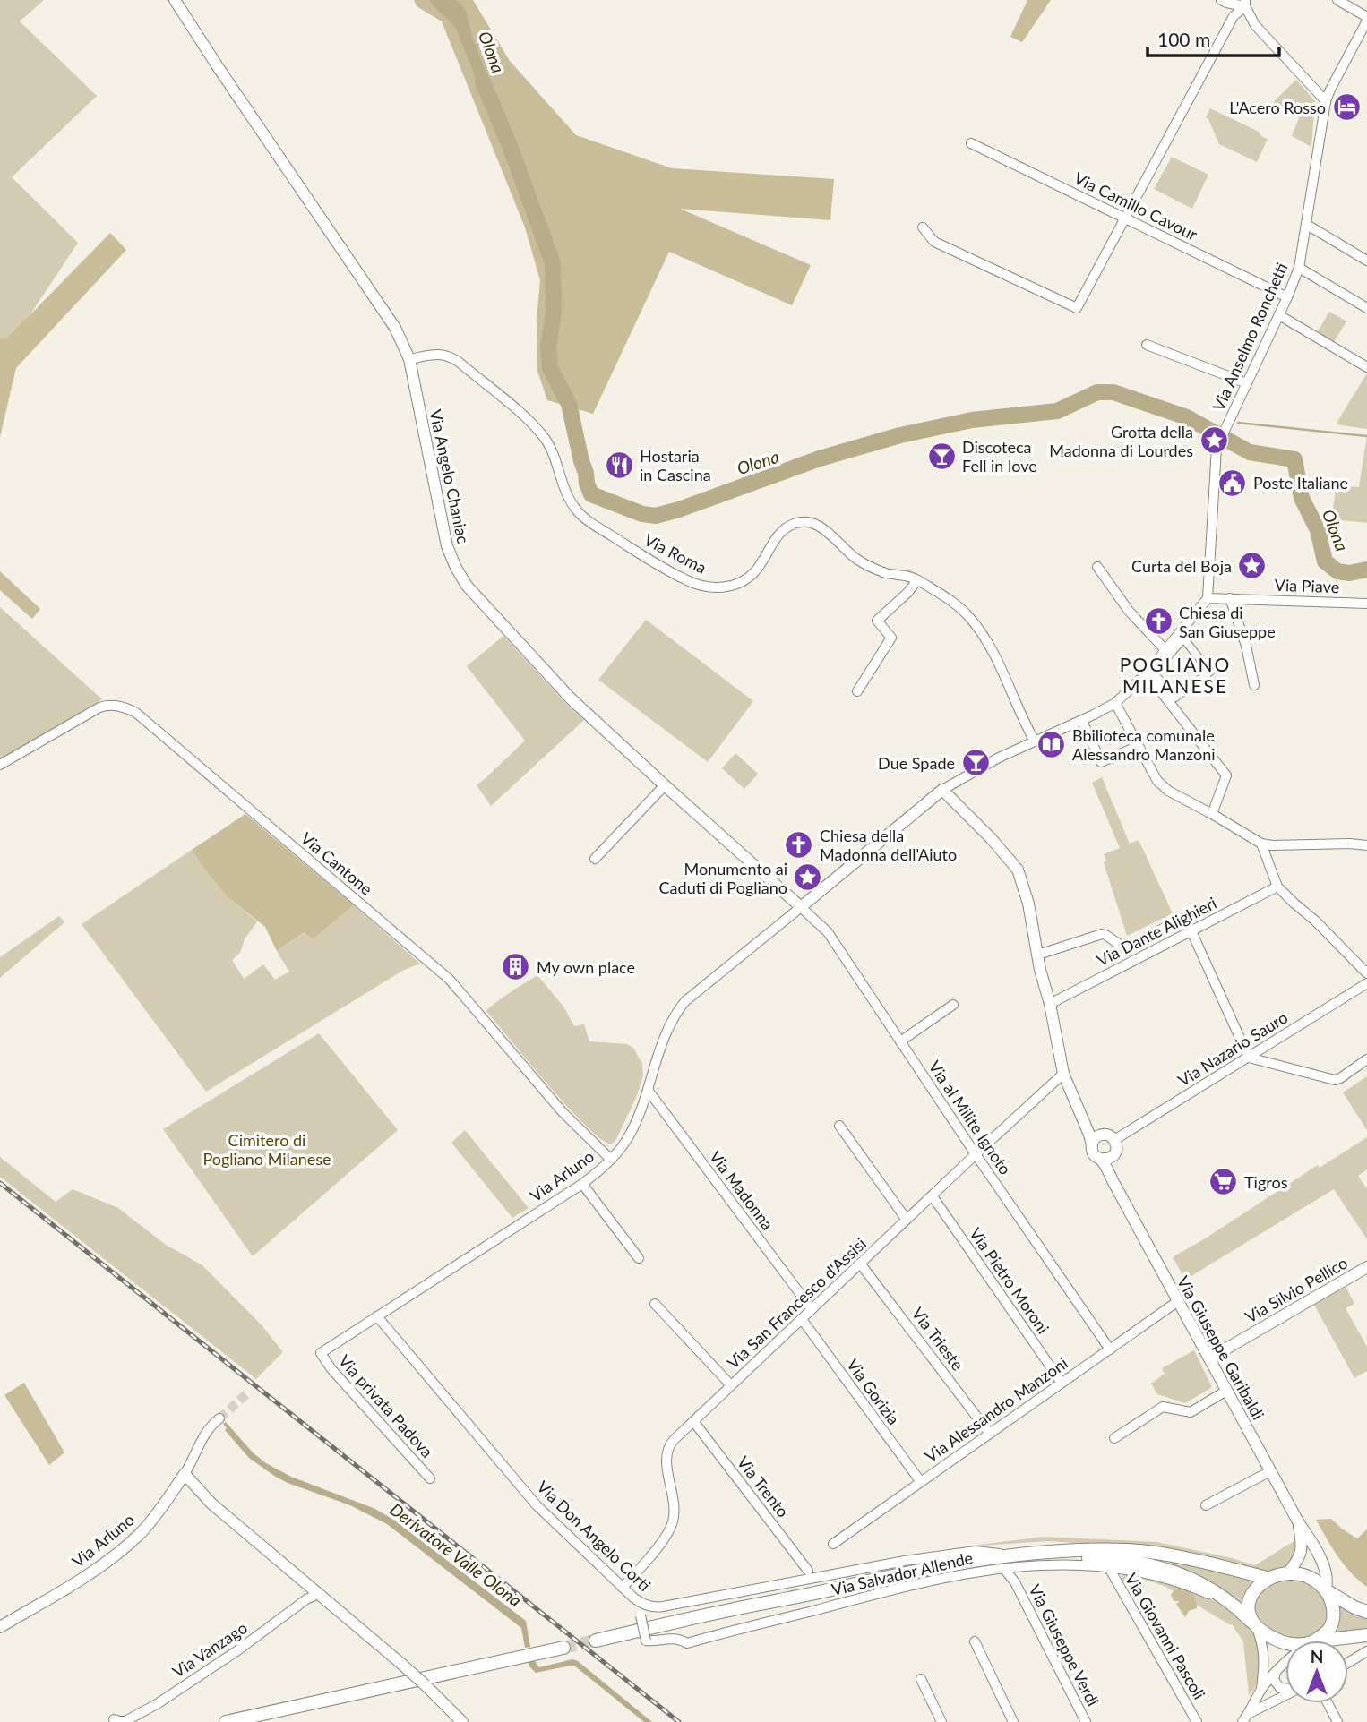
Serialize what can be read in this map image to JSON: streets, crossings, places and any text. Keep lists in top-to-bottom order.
{
  "streets": {
    "street": [
      "Via Camillo Cavour",
      "Via Anselmo Ronchetti",
      "Via Angelo Chaniac",
      "Via Roma",
      "Via Piave",
      "Via Cantone",
      "Via Dante Alighieri",
      "Via Nazario Sauro",
      "Via al Milite Ignoto",
      "Via Arluno",
      "Via Madonna",
      "Via Pietro Moroni",
      "Via Silvio Pellico",
      "Via San Francesco d'Assisi",
      "Via Trieste",
      "Via Giuseppe Garibaldi",
      "Via Gorizia",
      "Via privata Padova",
      "Via Alessandro Manzoni",
      "Via Trento",
      "Via Don Angelo Corti",
      "Via Salvador Allende",
      "Via Giovanni Pascoli",
      "Via Giuseppe Verdi",
      "Via Vanzago"
    ]
  },
  "crossings": [
    ["Via Camillo Cavour", "Via Anselmo Ronchetti"],
    ["Via Anselmo Ronchetti", "Via Piave"],
    ["Via Angelo Chaniac", "Via Roma"],
    ["Via Angelo Chaniac", "Via al Milite Ignoto"],
    ["Via Angelo Chaniac", "Via Arluno"],
    ["Via Cantone", "Via Arluno"],
    ["Via Dante Alighieri", "Via Giuseppe Garibaldi"],
    ["Via Nazario Sauro", "Via Giuseppe Garibaldi"],
    ["Via al Milite Ignoto", "Via Arluno"],
    ["Via al Milite Ignoto", "Via San Francesco d'Assisi"],
    ["Via al Milite Ignoto", "Via Alessandro Manzoni"],
    ["Via Arluno", "Via Madonna"],
    ["Via Arluno", "Via privata Padova"],
    ["Via Arluno", "Via Don Angelo Corti"],
    ["Via Madonna", "Via San Francesco d'Assisi"],
    ["Via Pietro Moroni", "Via San Francesco d'Assisi"],
    ["Via Pietro Moroni", "Via Alessandro Manzoni"],
    ["Via Silvio Pellico", "Via Giuseppe Garibaldi"],
    ["Via San Francesco d'Assisi", "Via Trieste"],
    ["Via San Francesco d'Assisi", "Via Giuseppe Garibaldi"],
    ["Via San Francesco d'Assisi", "Via Gorizia"],
    ["Via San Francesco d'Assisi", "Via Trento"],
    ["Via San Francesco d'Assisi", "Via Don Angelo Corti"],
    ["Via Trieste", "Via Alessandro Manzoni"],
    ["Via Giuseppe Garibaldi", "Via Alessandro Manzoni"],
    ["Via Gorizia", "Via Alessandro Manzoni"],
    ["Via Don Angelo Corti", "Via Salvador Allende"],
    ["Via Don Angelo Corti", "Via Giuseppe Verdi"],
    ["Via Salvador Allende", "Via Giovanni Pascoli"],
    ["Via Salvador Allende", "Via Giuseppe Verdi"]
  ],
  "districts": ["POGLIANO MILANESE"],
  "water": ["Olona", "Derivatore Valle Olona"],
  "parks": ["Cimitero di Pogliano Milanese"],
  "places": {
    "hotel": ["L'Acero Rosso"],
    "place": ["Grotta della Madonna di Lourdes", "Curta del Boja", "Monumento ai Caduti di Pogliano"],
    "bar": ["Discoteca Fell in love", "Due Spade"],
    "restaurant": ["Hostaria in Cascina"],
    "public building": ["Poste Italiane"],
    "church": ["Chiesa di San Giuseppe", "Chiesa della Madonna dell'Aiuto"],
    "library": ["Bbilioteca comunale Alessandro Manzoni"],
    "building": ["My own place"],
    "supermarket": ["Tigros"]
  },
  "scale_bar": "100 m",
  "north": "top"
}
